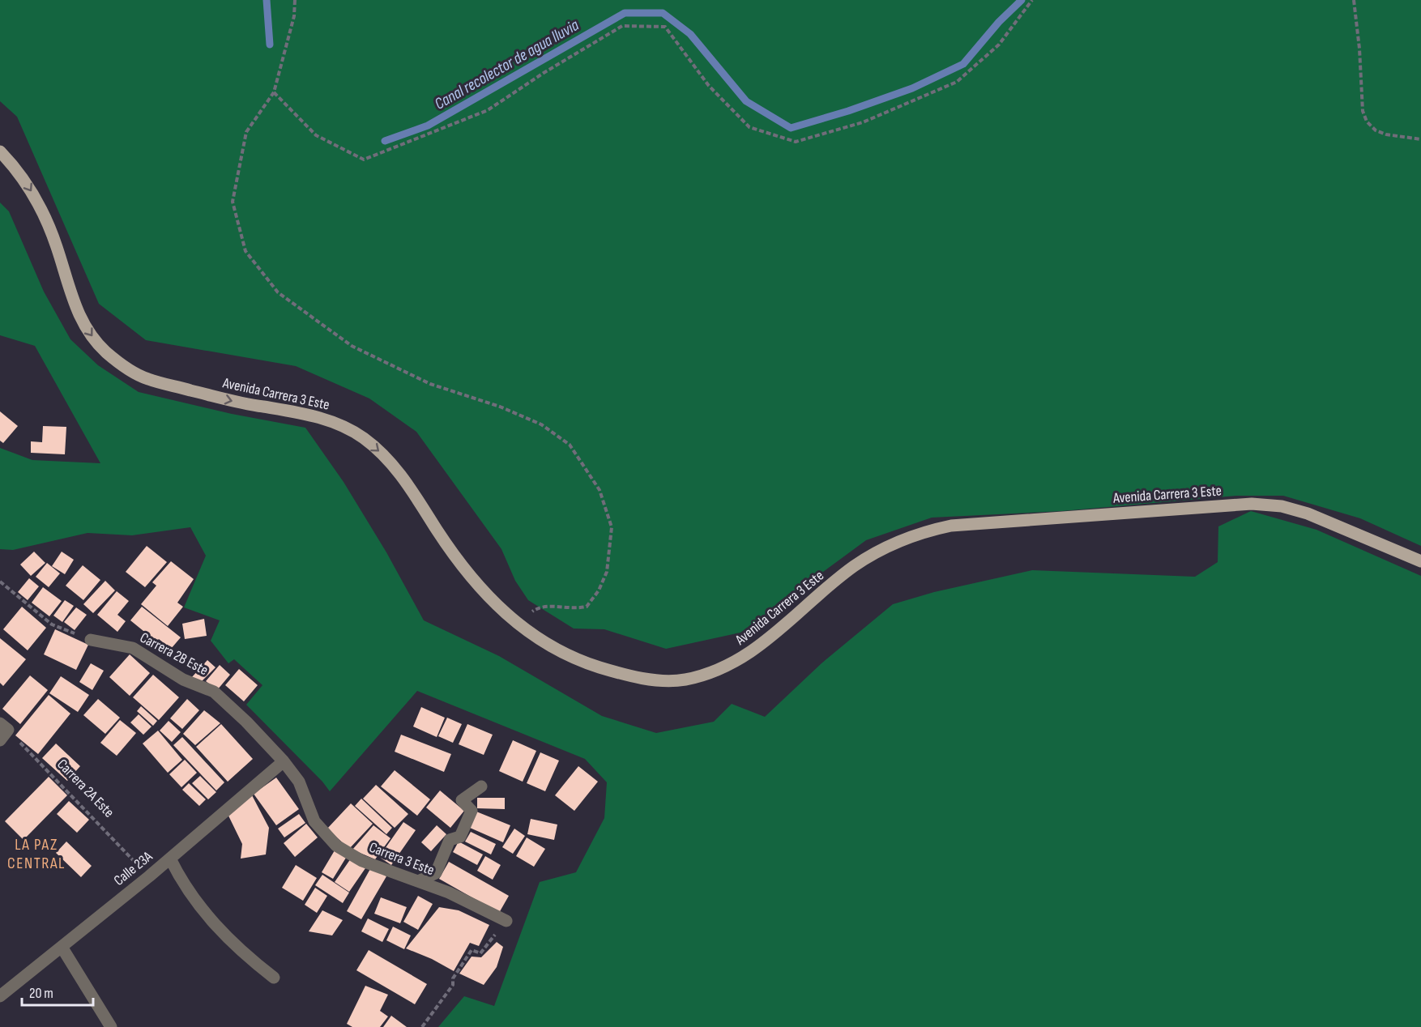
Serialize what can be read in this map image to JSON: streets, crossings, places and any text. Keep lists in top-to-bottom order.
{
  "streets": {
    "main road": ["Avenida Carrera 3 Este"],
    "street": ["Carrera 2B Este", "Carrera 3 Este", "Calle 23A"],
    "path": ["Carrera 2A Este"]
  },
  "crossings": [
    ["Carrera 2B Este", "Carrera 3 Este"],
    ["Carrera 2A Este", "Calle 23A"],
    ["Carrera 3 Este", "Calle 23A"]
  ],
  "one_way": ["Avenida Carrera 3 Este"],
  "districts": ["LA PAZ CENTRAL"],
  "water": ["Canal recolector de agua lluvia"],
  "scale_bar": "20 m"
}
